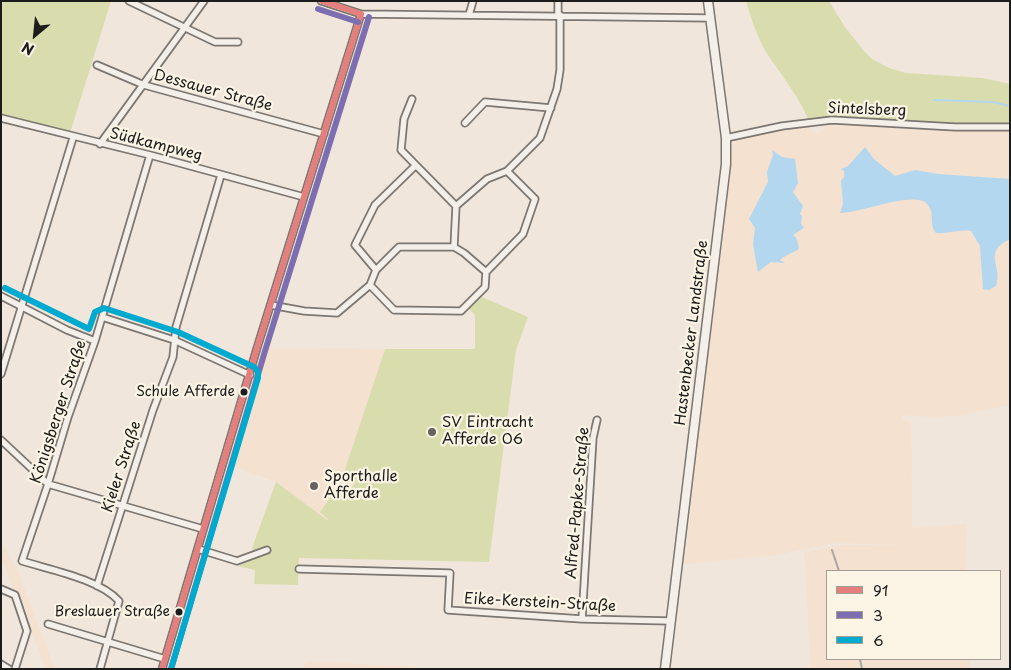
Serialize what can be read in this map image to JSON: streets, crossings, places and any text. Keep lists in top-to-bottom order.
{
  "streets": {
    "main road": ["Hastenbecker Landstraße"],
    "street": [
      "Dessauer Straße",
      "Sintelsberg",
      "Südkampweg",
      "Königsberger Straße",
      "Kieler Straße",
      "Alfred-Papke-Straße",
      "Eike-Kerstein-Straße"
    ]
  },
  "crossings": [
    ["Sintelsberg", "Hastenbecker Landstraße"],
    ["Südkampweg", "Königsberger Straße"],
    ["Südkampweg", "Kieler Straße"],
    ["Hastenbecker Landstraße", "Eike-Kerstein-Straße"],
    ["Königsberger Straße", "Kieler Straße"],
    ["Alfred-Papke-Straße", "Eike-Kerstein-Straße"]
  ],
  "places": [
    "Schule Afferde",
    "SV Eintracht Afferde 06",
    "Sporthalle Afferde",
    "Breslauer Straße"
  ],
  "lines": ["transit line 91", "transit line 3", "transit line 6"],
  "legend": ["91", "3", "6"],
  "north": "bottom left"
}
